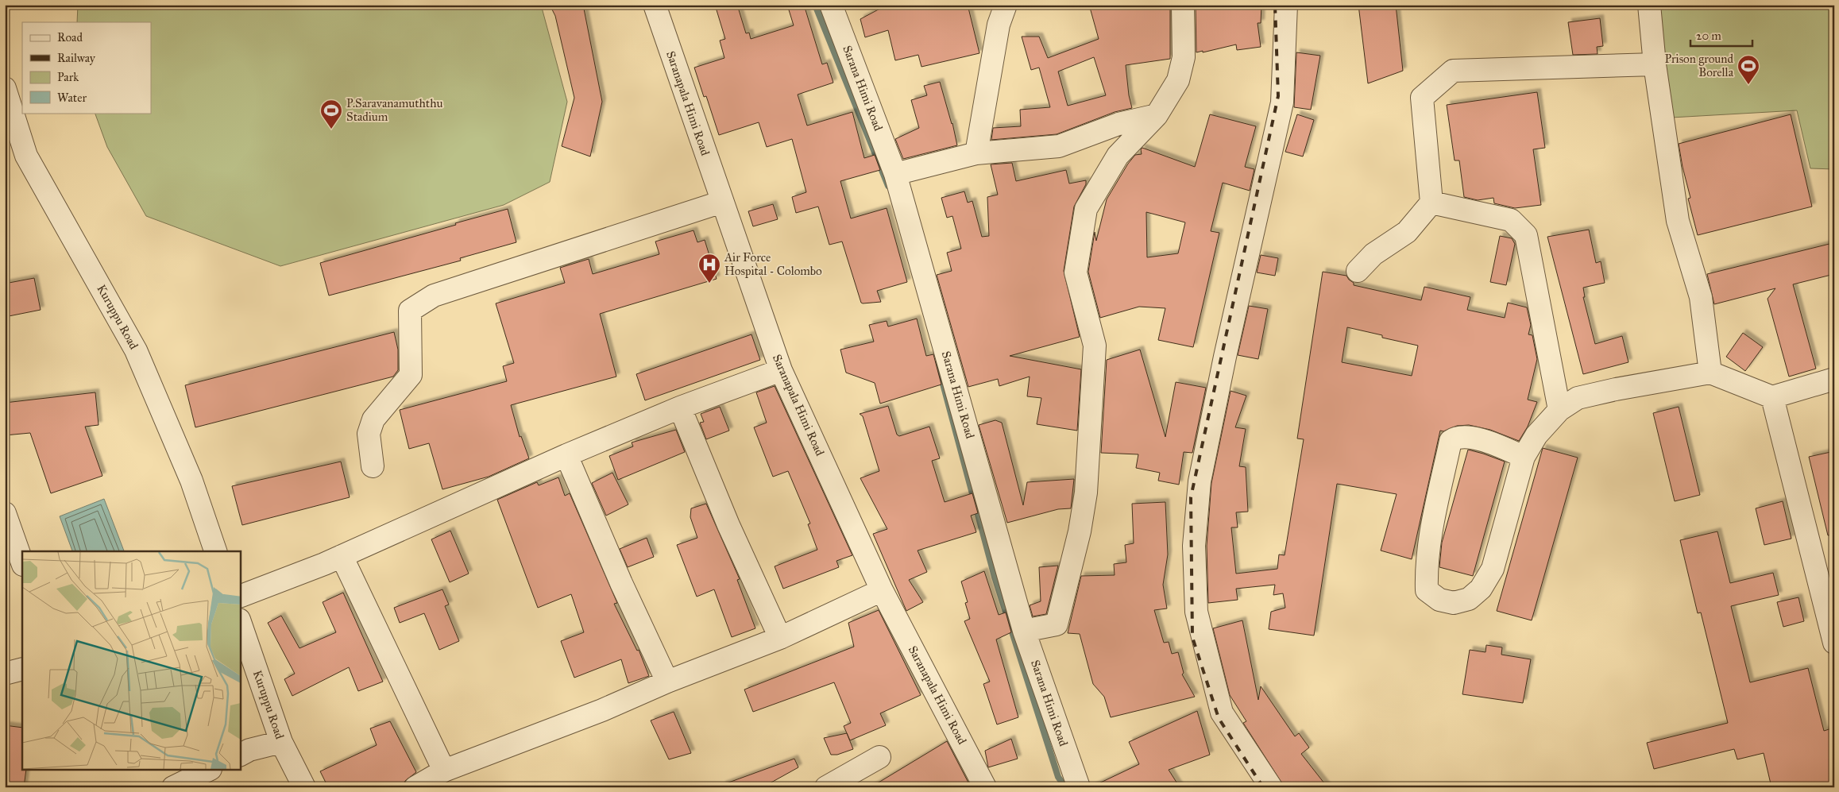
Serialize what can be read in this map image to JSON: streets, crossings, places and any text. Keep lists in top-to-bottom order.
{
  "streets": {
    "street": ["Sarana Himi Road", "Saranapala Himi Road", "Kuruppu Road"]
  },
  "places": {
    "sports": ["Prison ground Borella", "P.Saravanamuththu Stadium"],
    "hospital": ["Air Force Hospital - Colombo"]
  },
  "legend": [
    "Road",
    "Railway",
    "Park",
    "Water"
  ],
  "scale_bar": "20 m"
}
